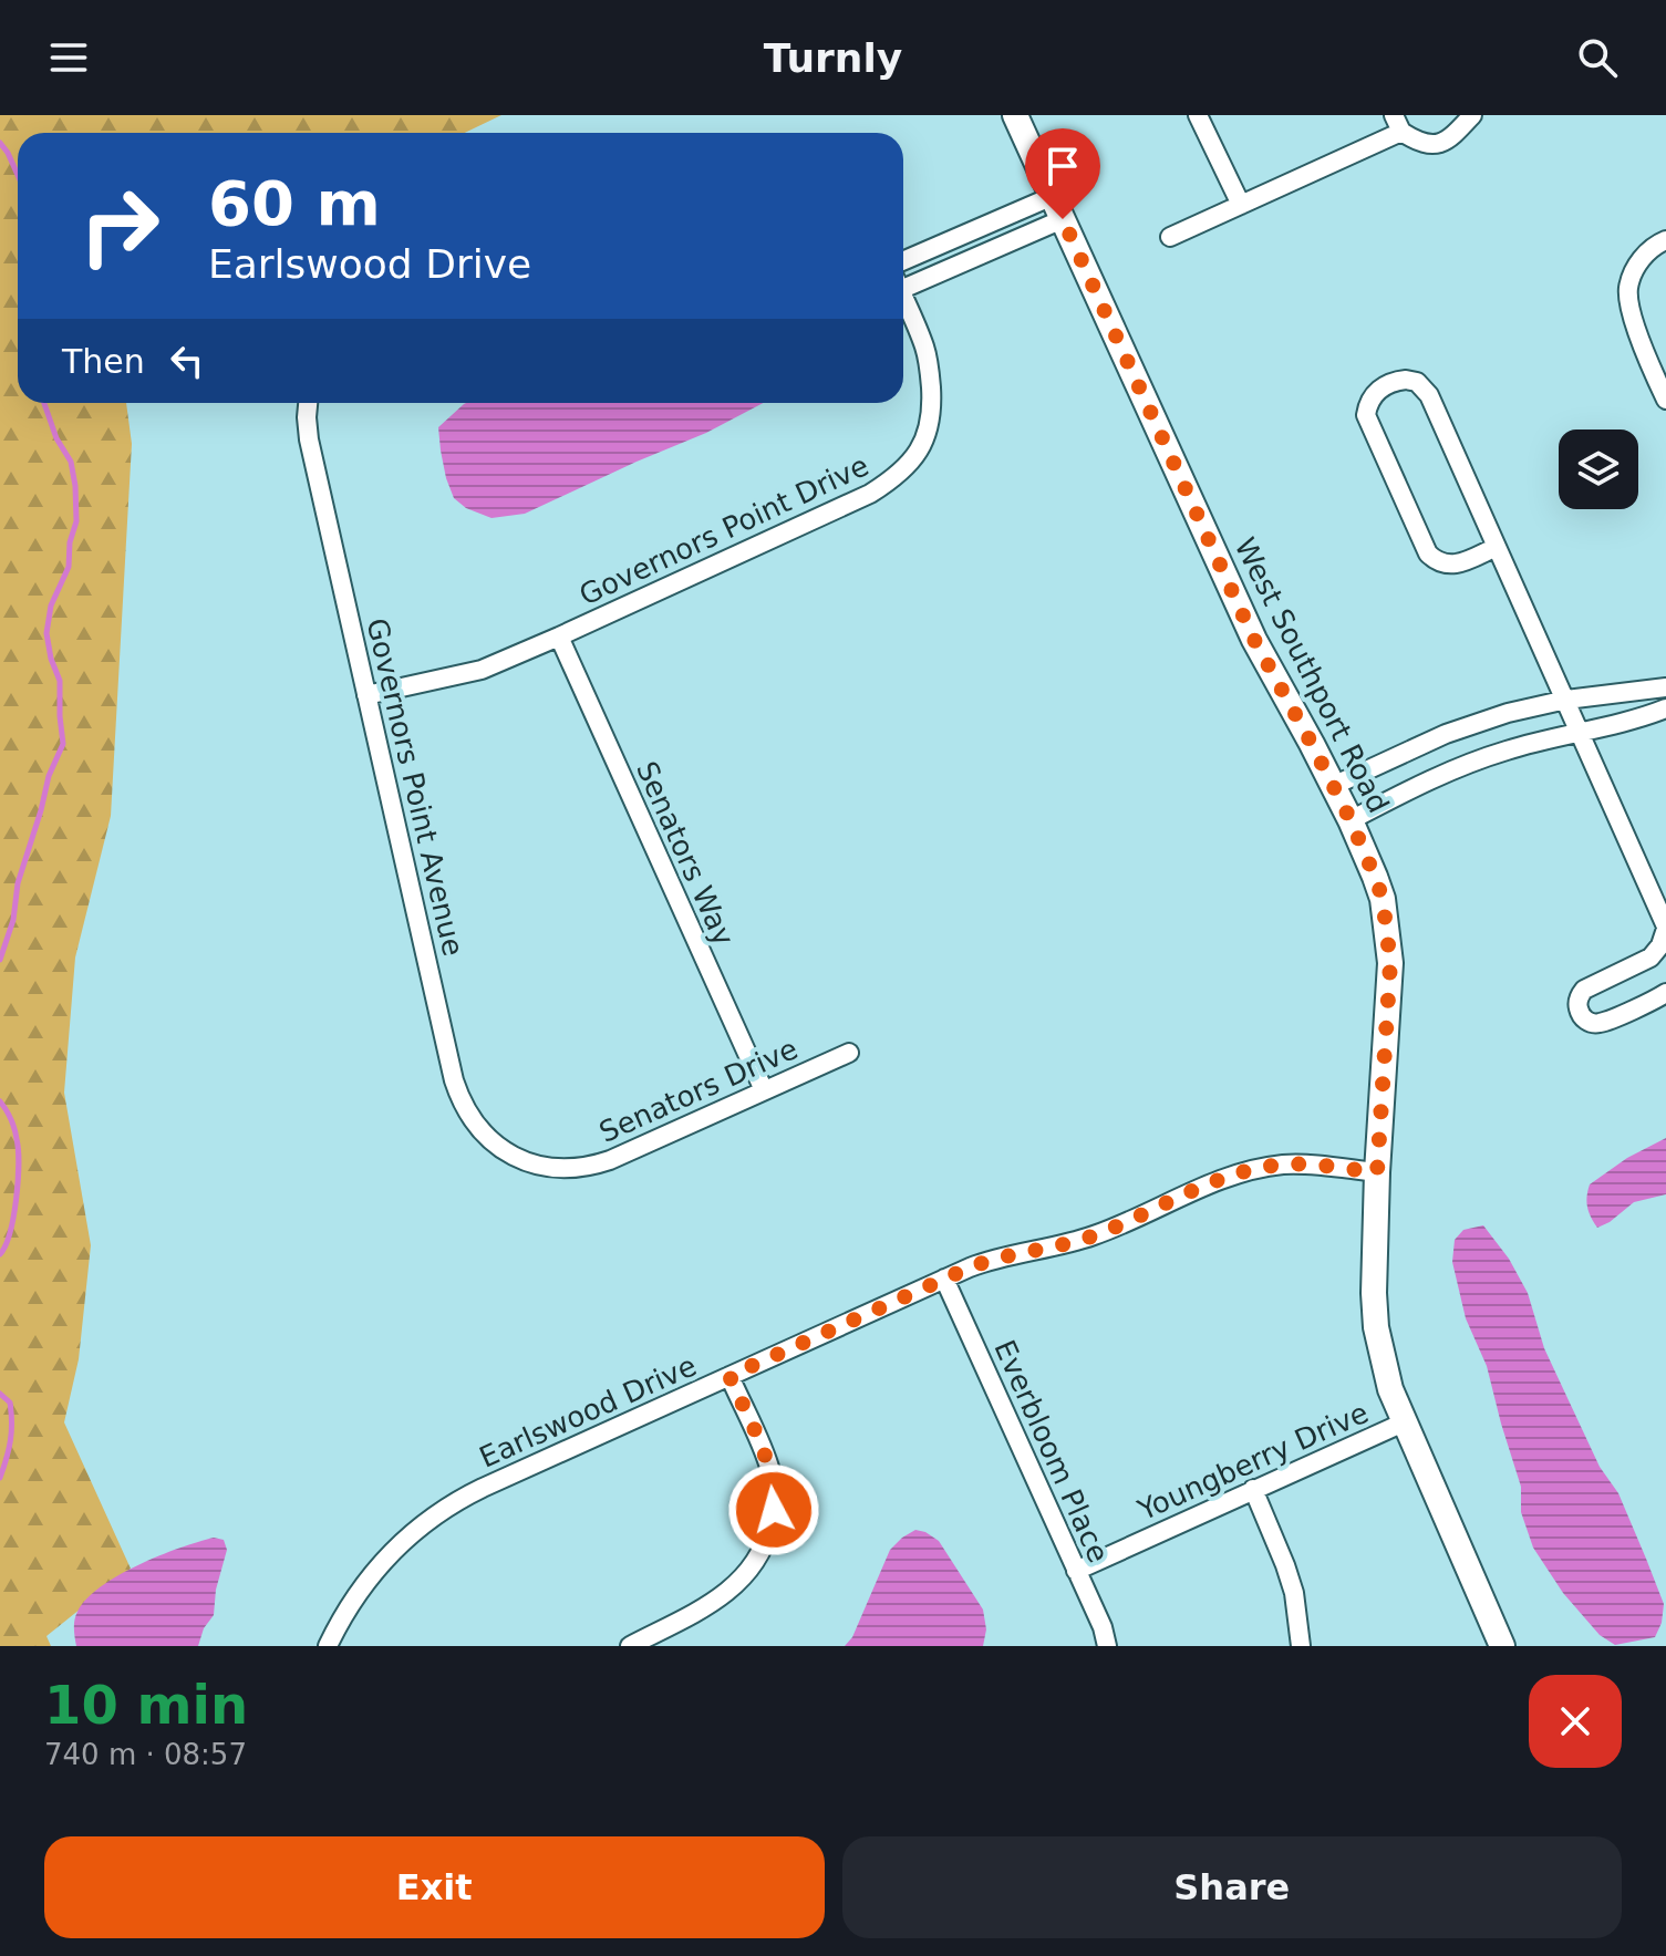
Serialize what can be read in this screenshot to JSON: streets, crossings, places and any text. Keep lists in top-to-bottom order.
{
  "streets": {
    "main road": ["West Southport Road"],
    "street": [
      "Governors Point Drive",
      "Governors Point Avenue",
      "Senators Way",
      "Senators Drive",
      "Earlswood Drive",
      "Everbloom Place",
      "Youngberry Drive"
    ]
  },
  "crossings": [
    ["Governors Point Drive", "Governors Point Avenue"],
    ["Governors Point Drive", "Senators Way"],
    ["West Southport Road", "Earlswood Drive"],
    ["West Southport Road", "Youngberry Drive"],
    ["Governors Point Avenue", "Senators Drive"],
    ["Senators Way", "Senators Drive"],
    ["Earlswood Drive", "Everbloom Place"],
    ["Everbloom Place", "Youngberry Drive"]
  ],
  "page": {
    "header": "Turnly",
    "turn": ["60 m", "Earlswood Drive"],
    "then": "Then",
    "heading": ["10 min", "740 m · 08:57"],
    "buttons": ["Exit", "Share"]
  }
}
